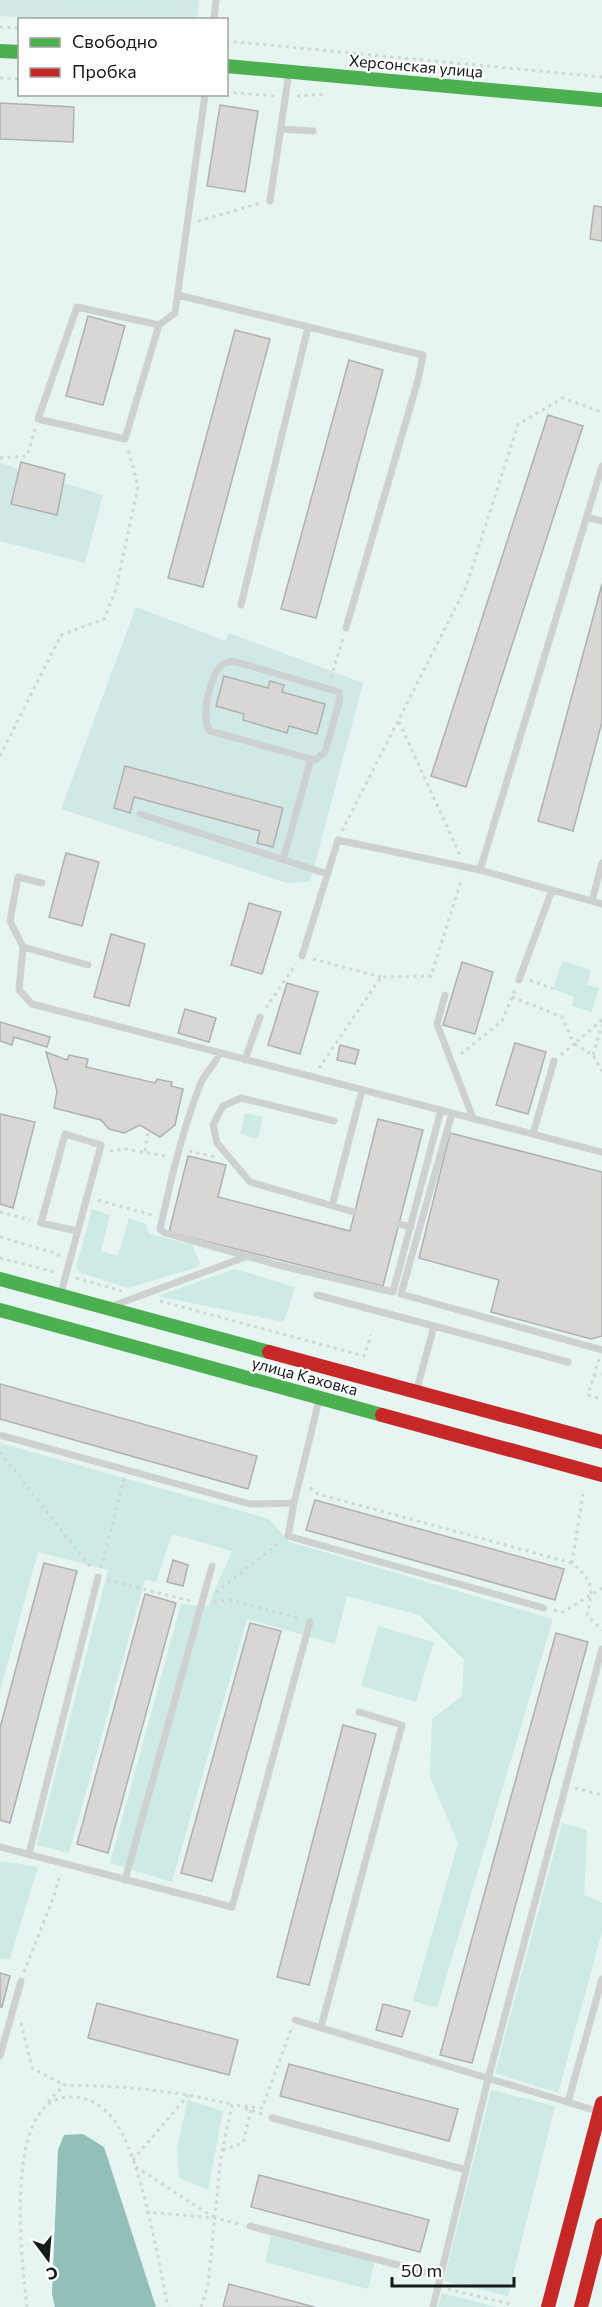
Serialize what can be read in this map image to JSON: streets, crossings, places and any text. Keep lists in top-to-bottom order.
{
  "streets": {
    "main road": ["Херсонская улица", "улица Каховка"]
  },
  "legend": ["Свободно", "Пробка"],
  "scale_bar": "50 m",
  "north": "bottom"
}
